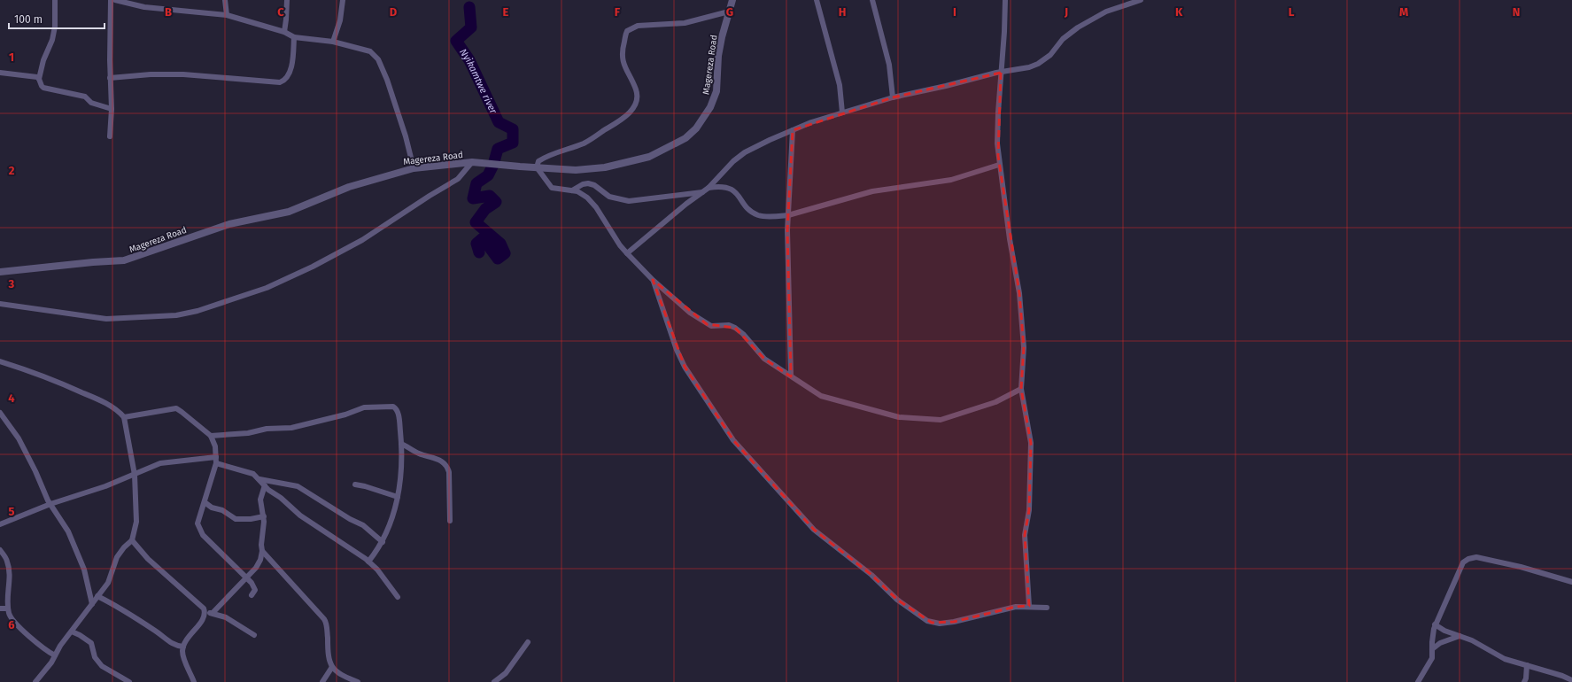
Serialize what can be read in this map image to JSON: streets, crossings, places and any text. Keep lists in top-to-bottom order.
{
  "streets": {
    "street": ["Magereza Road"]
  },
  "water": ["Nyikamtwe river"],
  "scale_bar": "100 m",
  "grid": {
    "columns": [
      "B",
      "C",
      "D",
      "E",
      "F",
      "G",
      "H",
      "I",
      "J",
      "K",
      "L",
      "M",
      "N"
    ],
    "rows": [
      "1",
      "2",
      "3",
      "4",
      "5",
      "6"
    ]
  }
}
